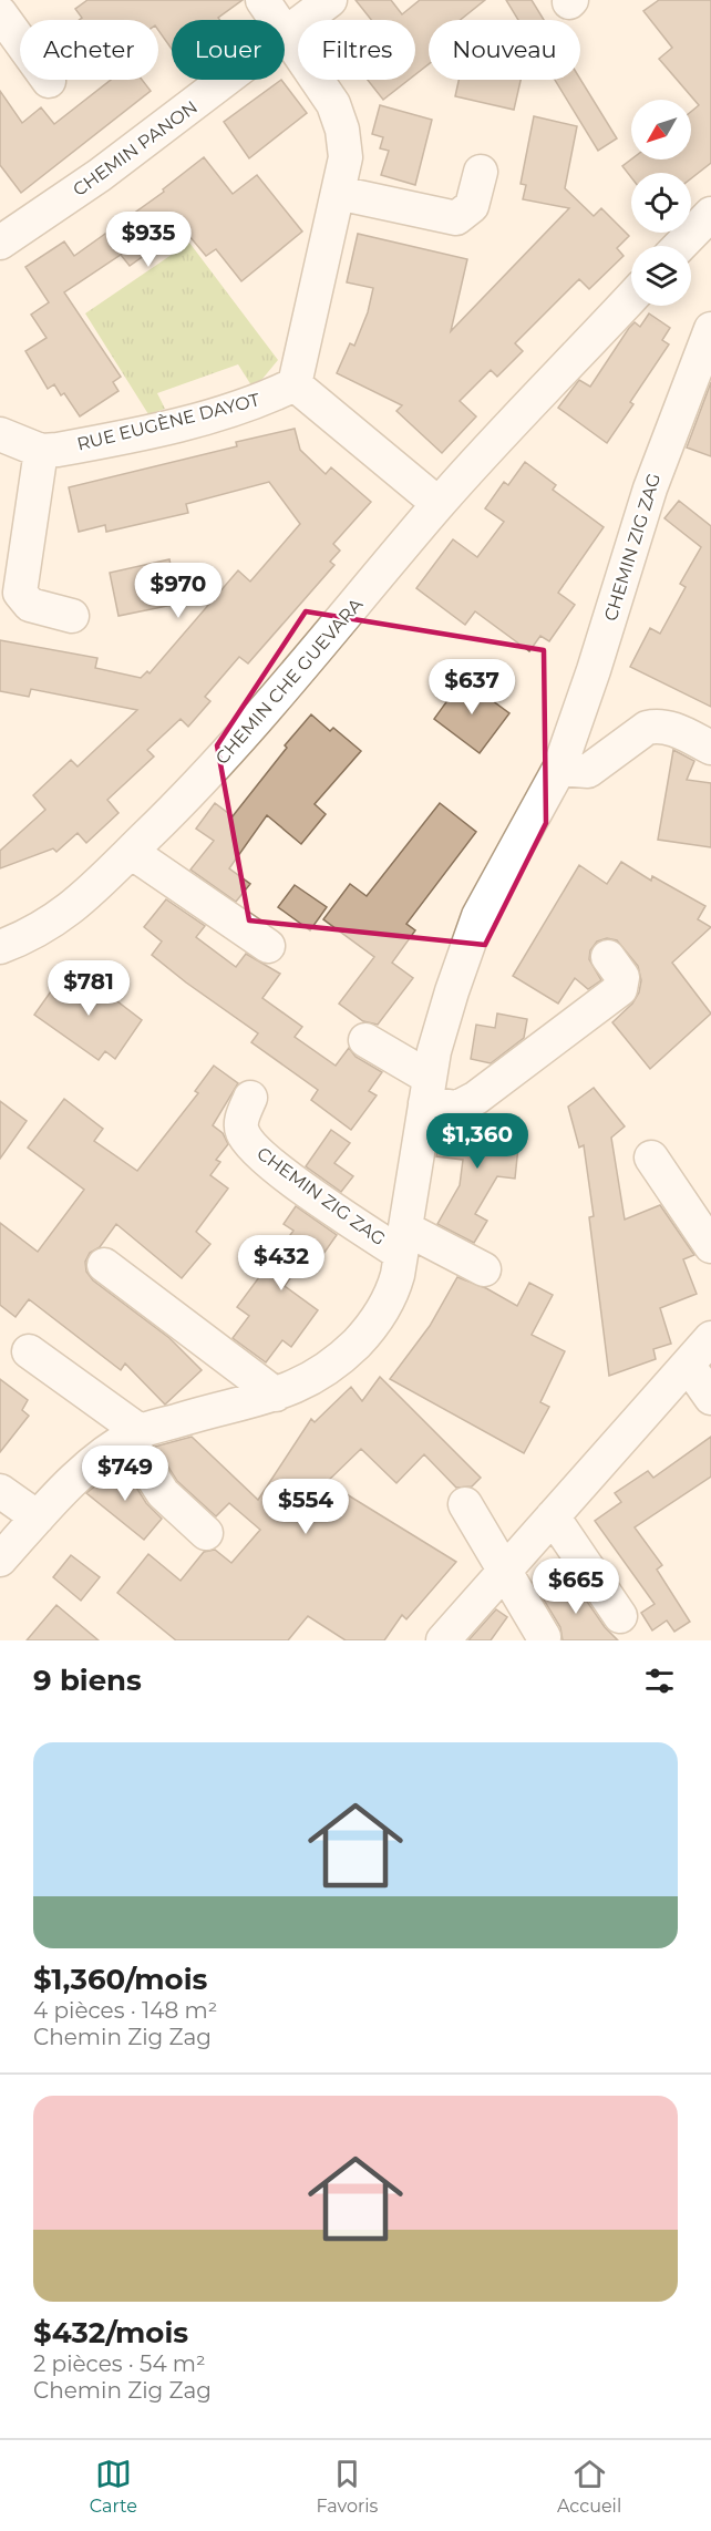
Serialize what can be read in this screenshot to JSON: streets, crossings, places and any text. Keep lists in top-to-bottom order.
{
  "streets": {
    "street": [
      "CHEMIN PANON",
      "RUE EUGÈNE DAYOT",
      "CHEMIN ZIG ZAG",
      "CHEMIN CHE GUEVARA"
    ]
  },
  "north": "bottom left",
  "page": {
    "chip": [
      "Acheter",
      "Louer",
      "Filtres",
      "Nouveau"
    ],
    "price": [
      "$935",
      "$970",
      "$637",
      "$781",
      "$1,360",
      "$432",
      "$749",
      "$554",
      "$665"
    ],
    "heading": "9 biens",
    "list": [
      {
        "name": "$1,360/mois",
        "note": "4 pièces · 148 m² · Chemin Zig Zag"
      },
      {
        "name": "$432/mois",
        "note": "2 pièces · 54 m² · Chemin Zig Zag"
      }
    ],
    "tabs": ["Carte", "Favoris", "Accueil"]
  }
}
